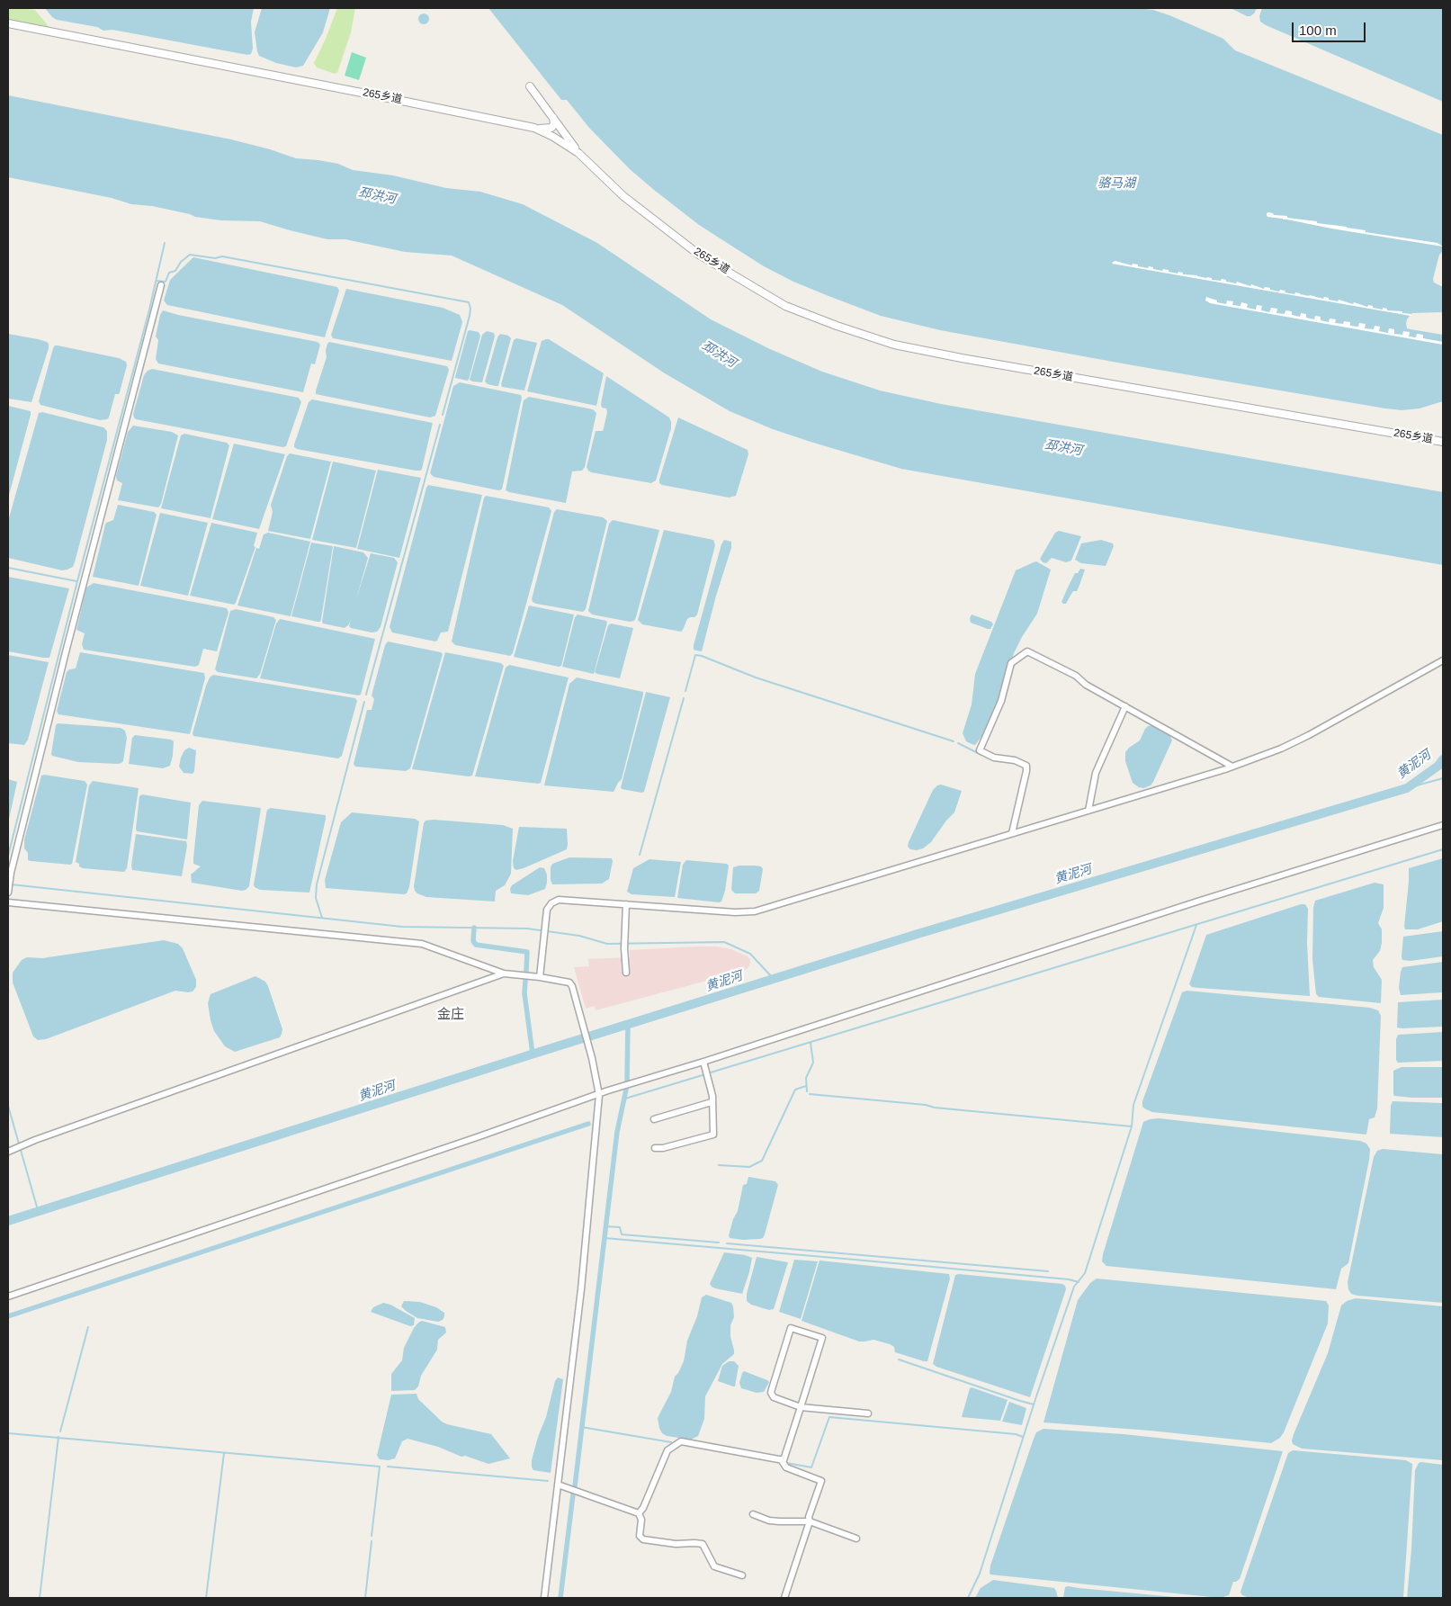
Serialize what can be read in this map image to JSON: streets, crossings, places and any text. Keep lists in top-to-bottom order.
{
  "streets": {
    "street": ["265乡道"]
  },
  "districts": ["金庄"],
  "water": ["骆马湖", "邳洪河", "黄泥河"],
  "scale_bar": "100 m"
}
